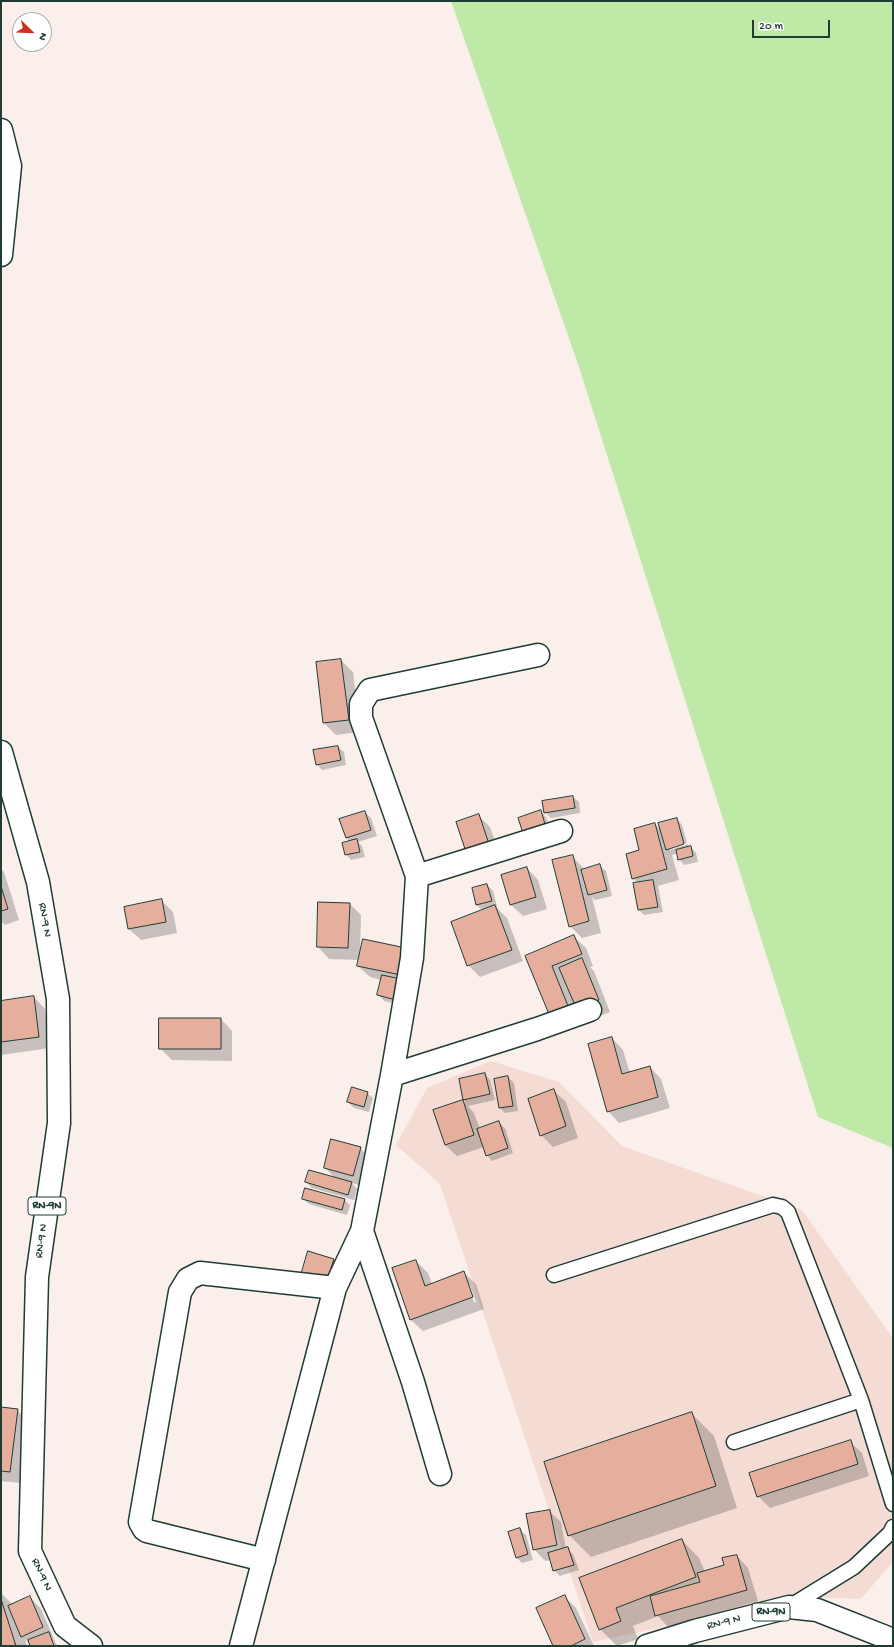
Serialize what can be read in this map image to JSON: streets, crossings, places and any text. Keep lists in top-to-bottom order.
{
  "streets": {
    "street": ["RN-9 N", "RN-9N"]
  },
  "scale_bar": "20 m",
  "north": "bottom right"
}
